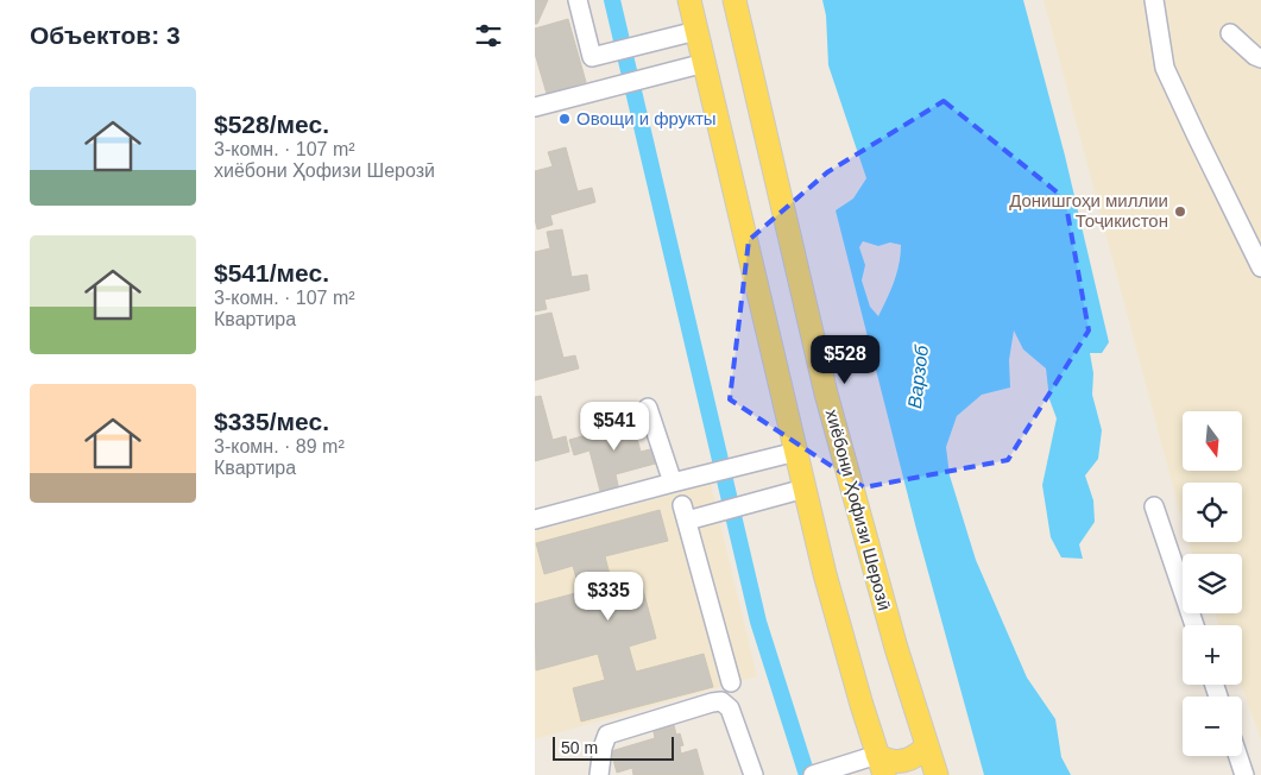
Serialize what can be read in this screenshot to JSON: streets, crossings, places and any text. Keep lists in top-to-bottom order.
{
  "streets": {
    "main road": ["хиёбони Ҳофизи Шерозӣ"]
  },
  "water": ["Варзоб"],
  "places": ["Овощи и фрукты", "Донишгоҳи миллии Тоҷикистон"],
  "scale_bar": "50 m",
  "north": "bottom",
  "page": {
    "heading": "Объектов: 3",
    "list": [
      {
        "name": "$528/мес.",
        "note": "3-комн. · 107 m² · хиёбони Ҳофизи Шерозӣ"
      },
      {
        "name": "$541/мес.",
        "note": "3-комн. · 107 m² · Квартира"
      },
      {
        "name": "$335/мес.",
        "note": "3-комн. · 89 m² · Квартира"
      }
    ],
    "price": ["$528", "$541", "$335"],
    "map_buttons": ["+", "−"],
    "scale": "50 m"
  }
}
